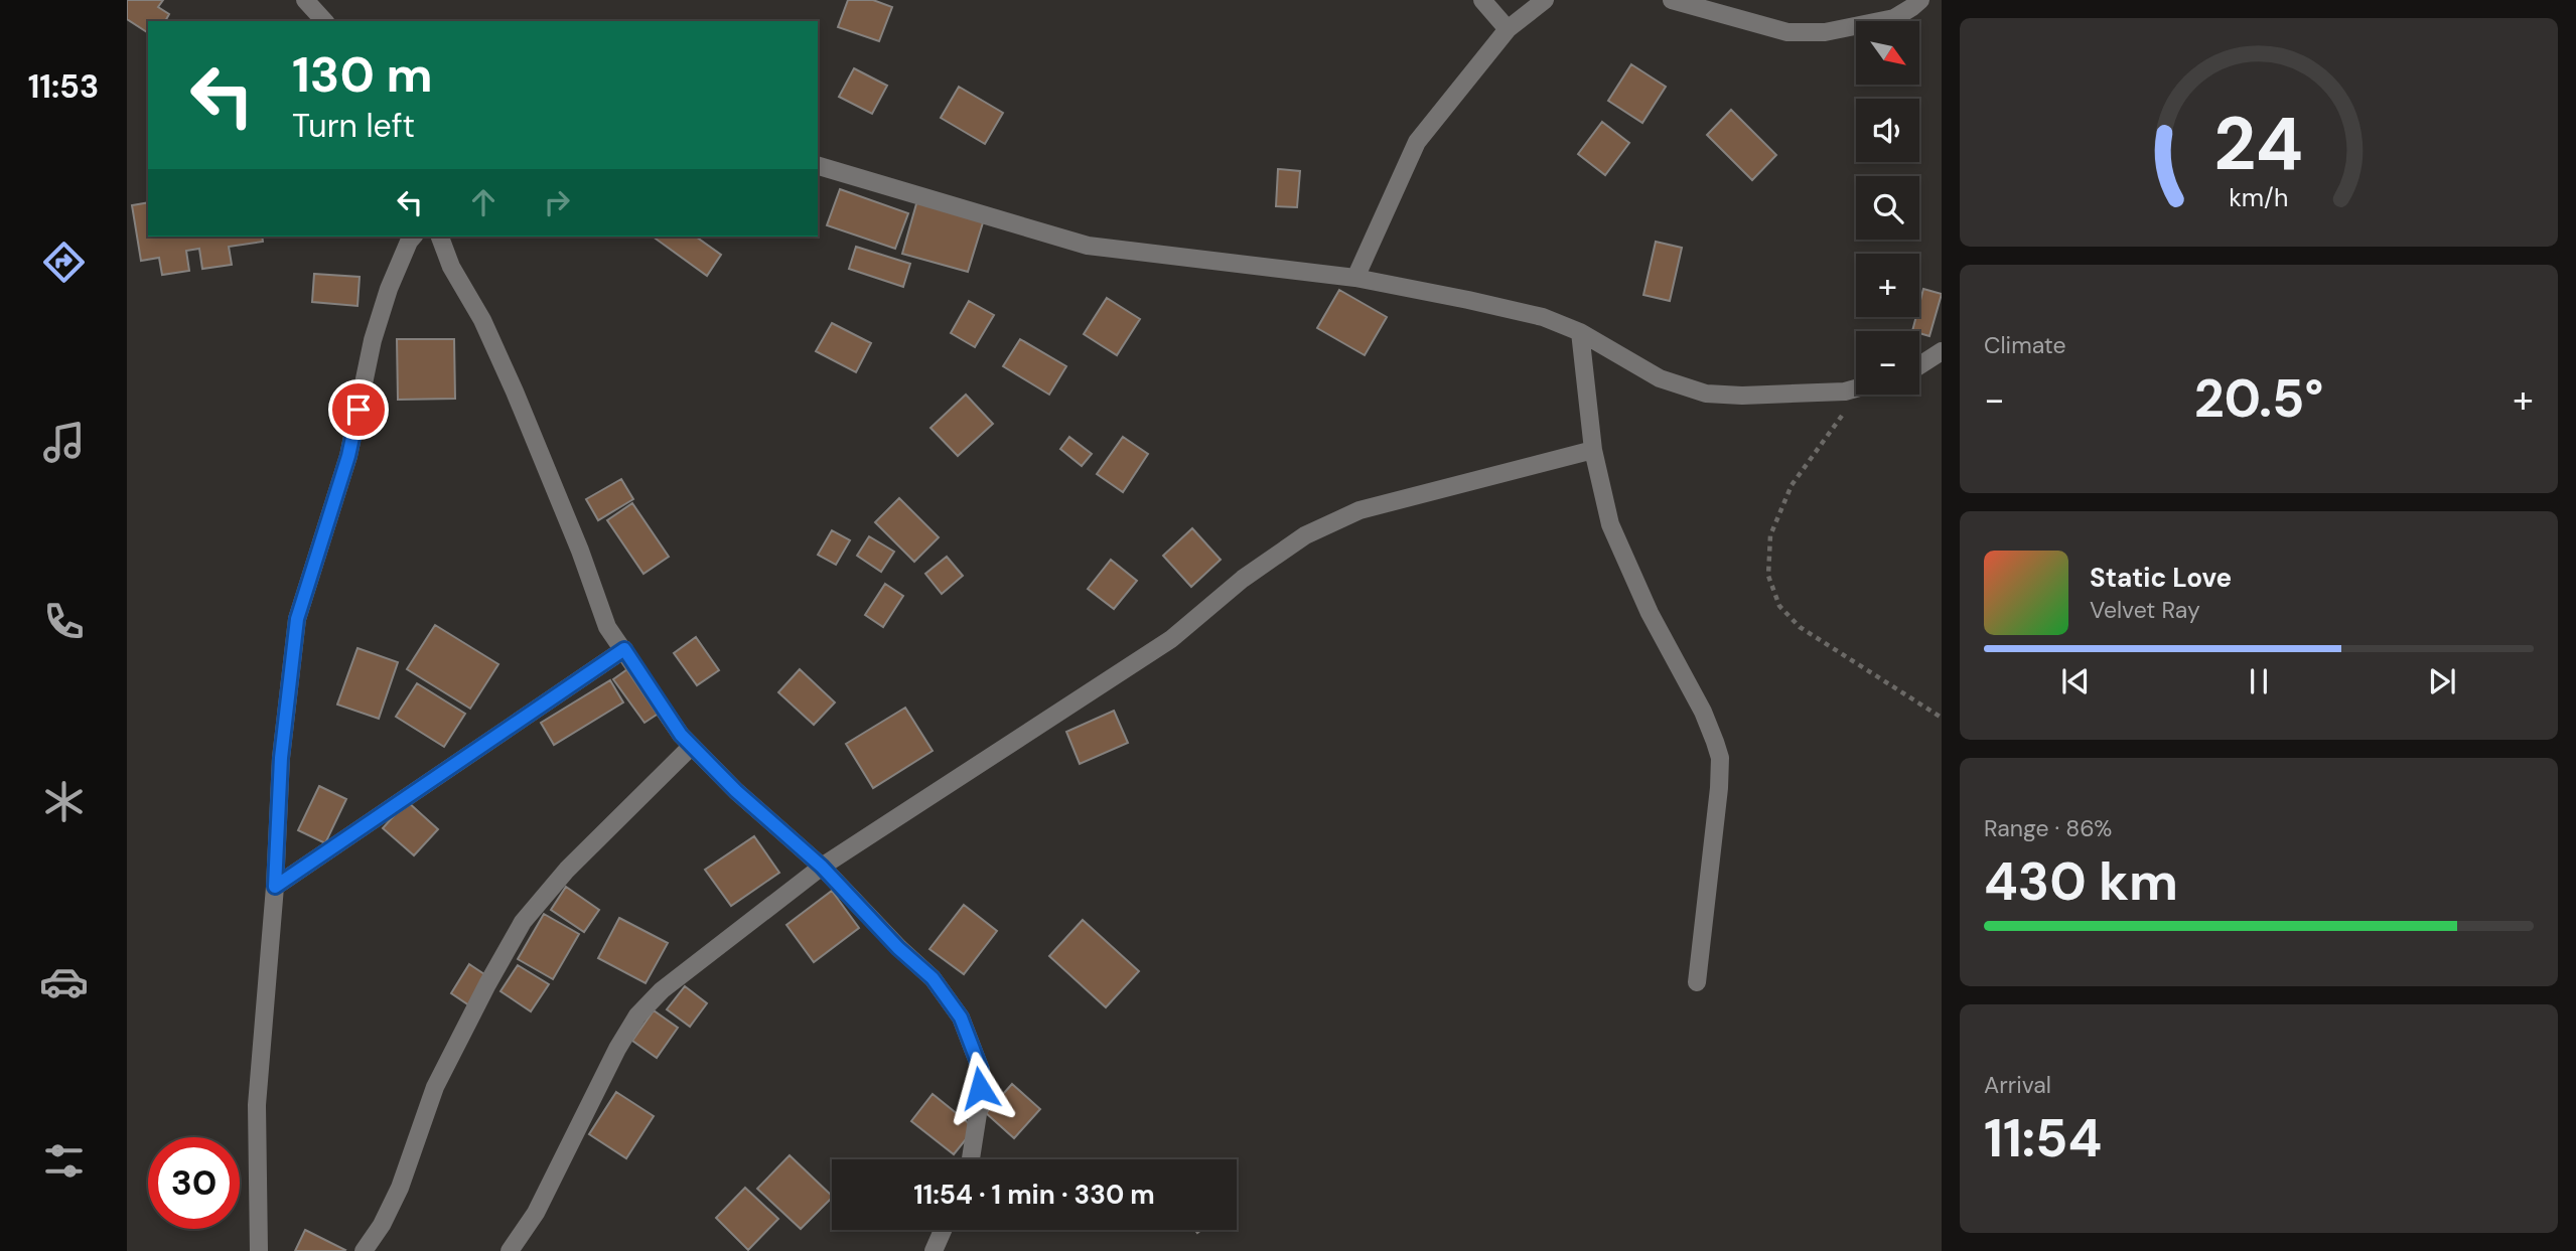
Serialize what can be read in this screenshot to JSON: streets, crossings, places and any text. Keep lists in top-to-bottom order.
{
  "north": "bottom right",
  "page": {
    "tabs": "11:53",
    "map_buttons": ["+", "−"],
    "turn": ["130 m", "Turn left"],
    "tile": [
      "Climate",
      ["Range · 86%", "430 km"],
      ["Arrival", "11:54"]
    ],
    "heat": ["−", "20.5°", "+"],
    "song": ["Static Love", "Velvet Ray"],
    "limit": "30",
    "trip": "11:54 · 1 min · 330 m",
    "gauge": ["24", "km/h"]
  }
}
